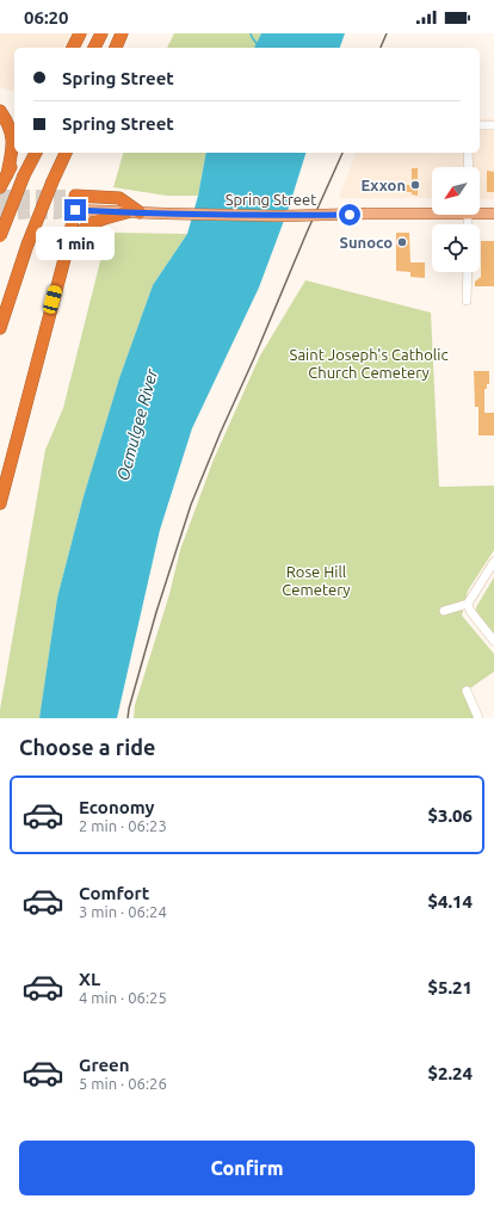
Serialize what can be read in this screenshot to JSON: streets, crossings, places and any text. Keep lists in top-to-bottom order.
{
  "streets": {
    "main road": ["Spring Street"]
  },
  "water": ["Ocmulgee River"],
  "parks": ["Saint Joseph's Catholic Church Cemetery", "Rose Hill Cemetery"],
  "places": ["Exxon", "Sunoco"],
  "north": "bottom left",
  "page": {
    "status": "06:20",
    "banner": ["Spring Street", "Spring Street"],
    "bubble": "1 min",
    "heading": "Choose a ride",
    "list": [
      {
        "name": "Economy",
        "note": "2 min · 06:23",
        "value": "$3.06"
      },
      {
        "name": "Comfort",
        "note": "3 min · 06:24",
        "value": "$4.14"
      },
      {
        "name": "XL",
        "note": "4 min · 06:25",
        "value": "$5.21"
      },
      {
        "name": "Green",
        "note": "5 min · 06:26",
        "value": "$2.24"
      }
    ],
    "buttons": "Confirm"
  }
}
